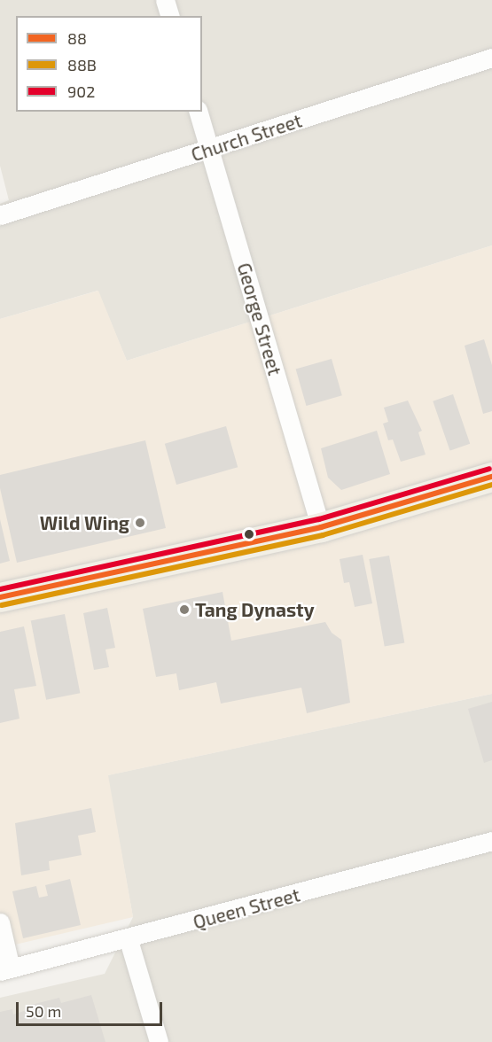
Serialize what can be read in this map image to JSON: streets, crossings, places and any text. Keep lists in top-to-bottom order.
{
  "streets": {
    "street": ["Church Street", "George Street", "Queen Street"]
  },
  "crossings": [
    ["Church Street", "George Street"]
  ],
  "places": ["Wild Wing", "Tang Dynasty"],
  "lines": ["transit line 902", "transit line 88", "transit line 88B"],
  "legend": ["88", "88B", "902"],
  "scale_bar": "50 m"
}
